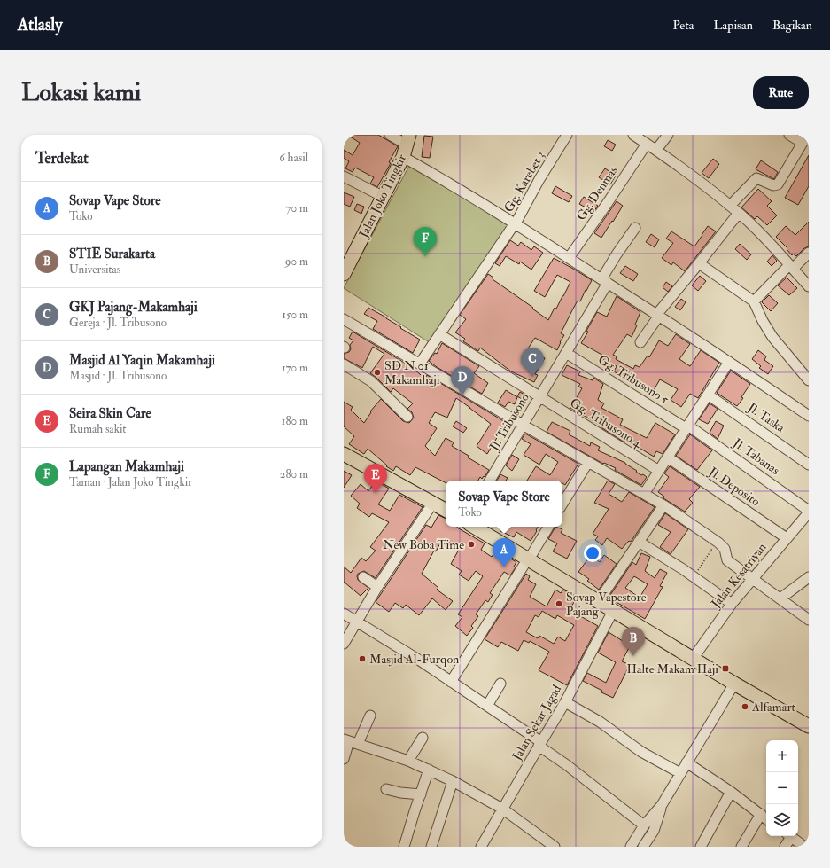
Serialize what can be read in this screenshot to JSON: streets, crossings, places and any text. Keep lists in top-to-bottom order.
{
  "streets": {
    "main road": ["Jalan Joko Tingkir"],
    "street": [
      "Gg. Karebet 3",
      "Gg. Denmas",
      "Gg. Tribusono 5",
      "Jl. Taska",
      "Jl. Tribusono",
      "Gg. Tribusono 4",
      "Jl. Tabanas",
      "Jl. Deposito",
      "Jalan Kesatriyan",
      "Jalan Sekar Jagad"
    ]
  },
  "crossings": [
    ["Gg. Karebet 3", "Gg. Tribusono 4"],
    ["Gg. Tribusono 5", "Jl. Tribusono"],
    ["Gg. Tribusono 5", "Jl. Tabanas"],
    ["Jl. Tribusono", "Gg. Tribusono 4"],
    ["Jl. Tabanas", "Jalan Kesatriyan"],
    ["Jl. Deposito", "Jalan Kesatriyan"]
  ],
  "places": {
    "other": [
      "SD N 01 Makamhaji",
      "New Boba Time",
      "Sovap Vapestore Pajang",
      "Masjid Al-Furqon",
      "Alfamart"
    ],
    "transit": ["Halte Makam Haji"]
  },
  "page": {
    "header": "Atlasly",
    "nav": ["Peta", "Lapisan", "Bagikan"],
    "buttons": "Rute",
    "title": "Lokasi kami",
    "heading": ["Terdekat", "6 hasil"],
    "list": [
      {
        "mark": "A",
        "name": "Sovap Vape Store",
        "note": "Toko",
        "value": "70 m"
      },
      {
        "mark": "B",
        "name": "STIE Surakarta",
        "note": "Universitas",
        "value": "90 m"
      },
      {
        "mark": "C",
        "name": "GKJ Pajang-Makamhaji",
        "note": "Gereja · Jl. Tribusono",
        "value": "150 m"
      },
      {
        "mark": "D",
        "name": "Masjid Al Yaqin Makamhaji",
        "note": "Masjid · Jl. Tribusono",
        "value": "170 m"
      },
      {
        "mark": "E",
        "name": "Seira Skin Care",
        "note": "Rumah sakit",
        "value": "180 m"
      },
      {
        "mark": "F",
        "name": "Lapangan Makamhaji",
        "note": "Taman · Jalan Joko Tingkir",
        "value": "280 m"
      }
    ],
    "pins": [
      "F",
      "C",
      "D",
      "E",
      "A",
      "B"
    ],
    "popup": ["Sovap Vape Store", "Toko"],
    "map_buttons": ["+", "−"]
  }
}
